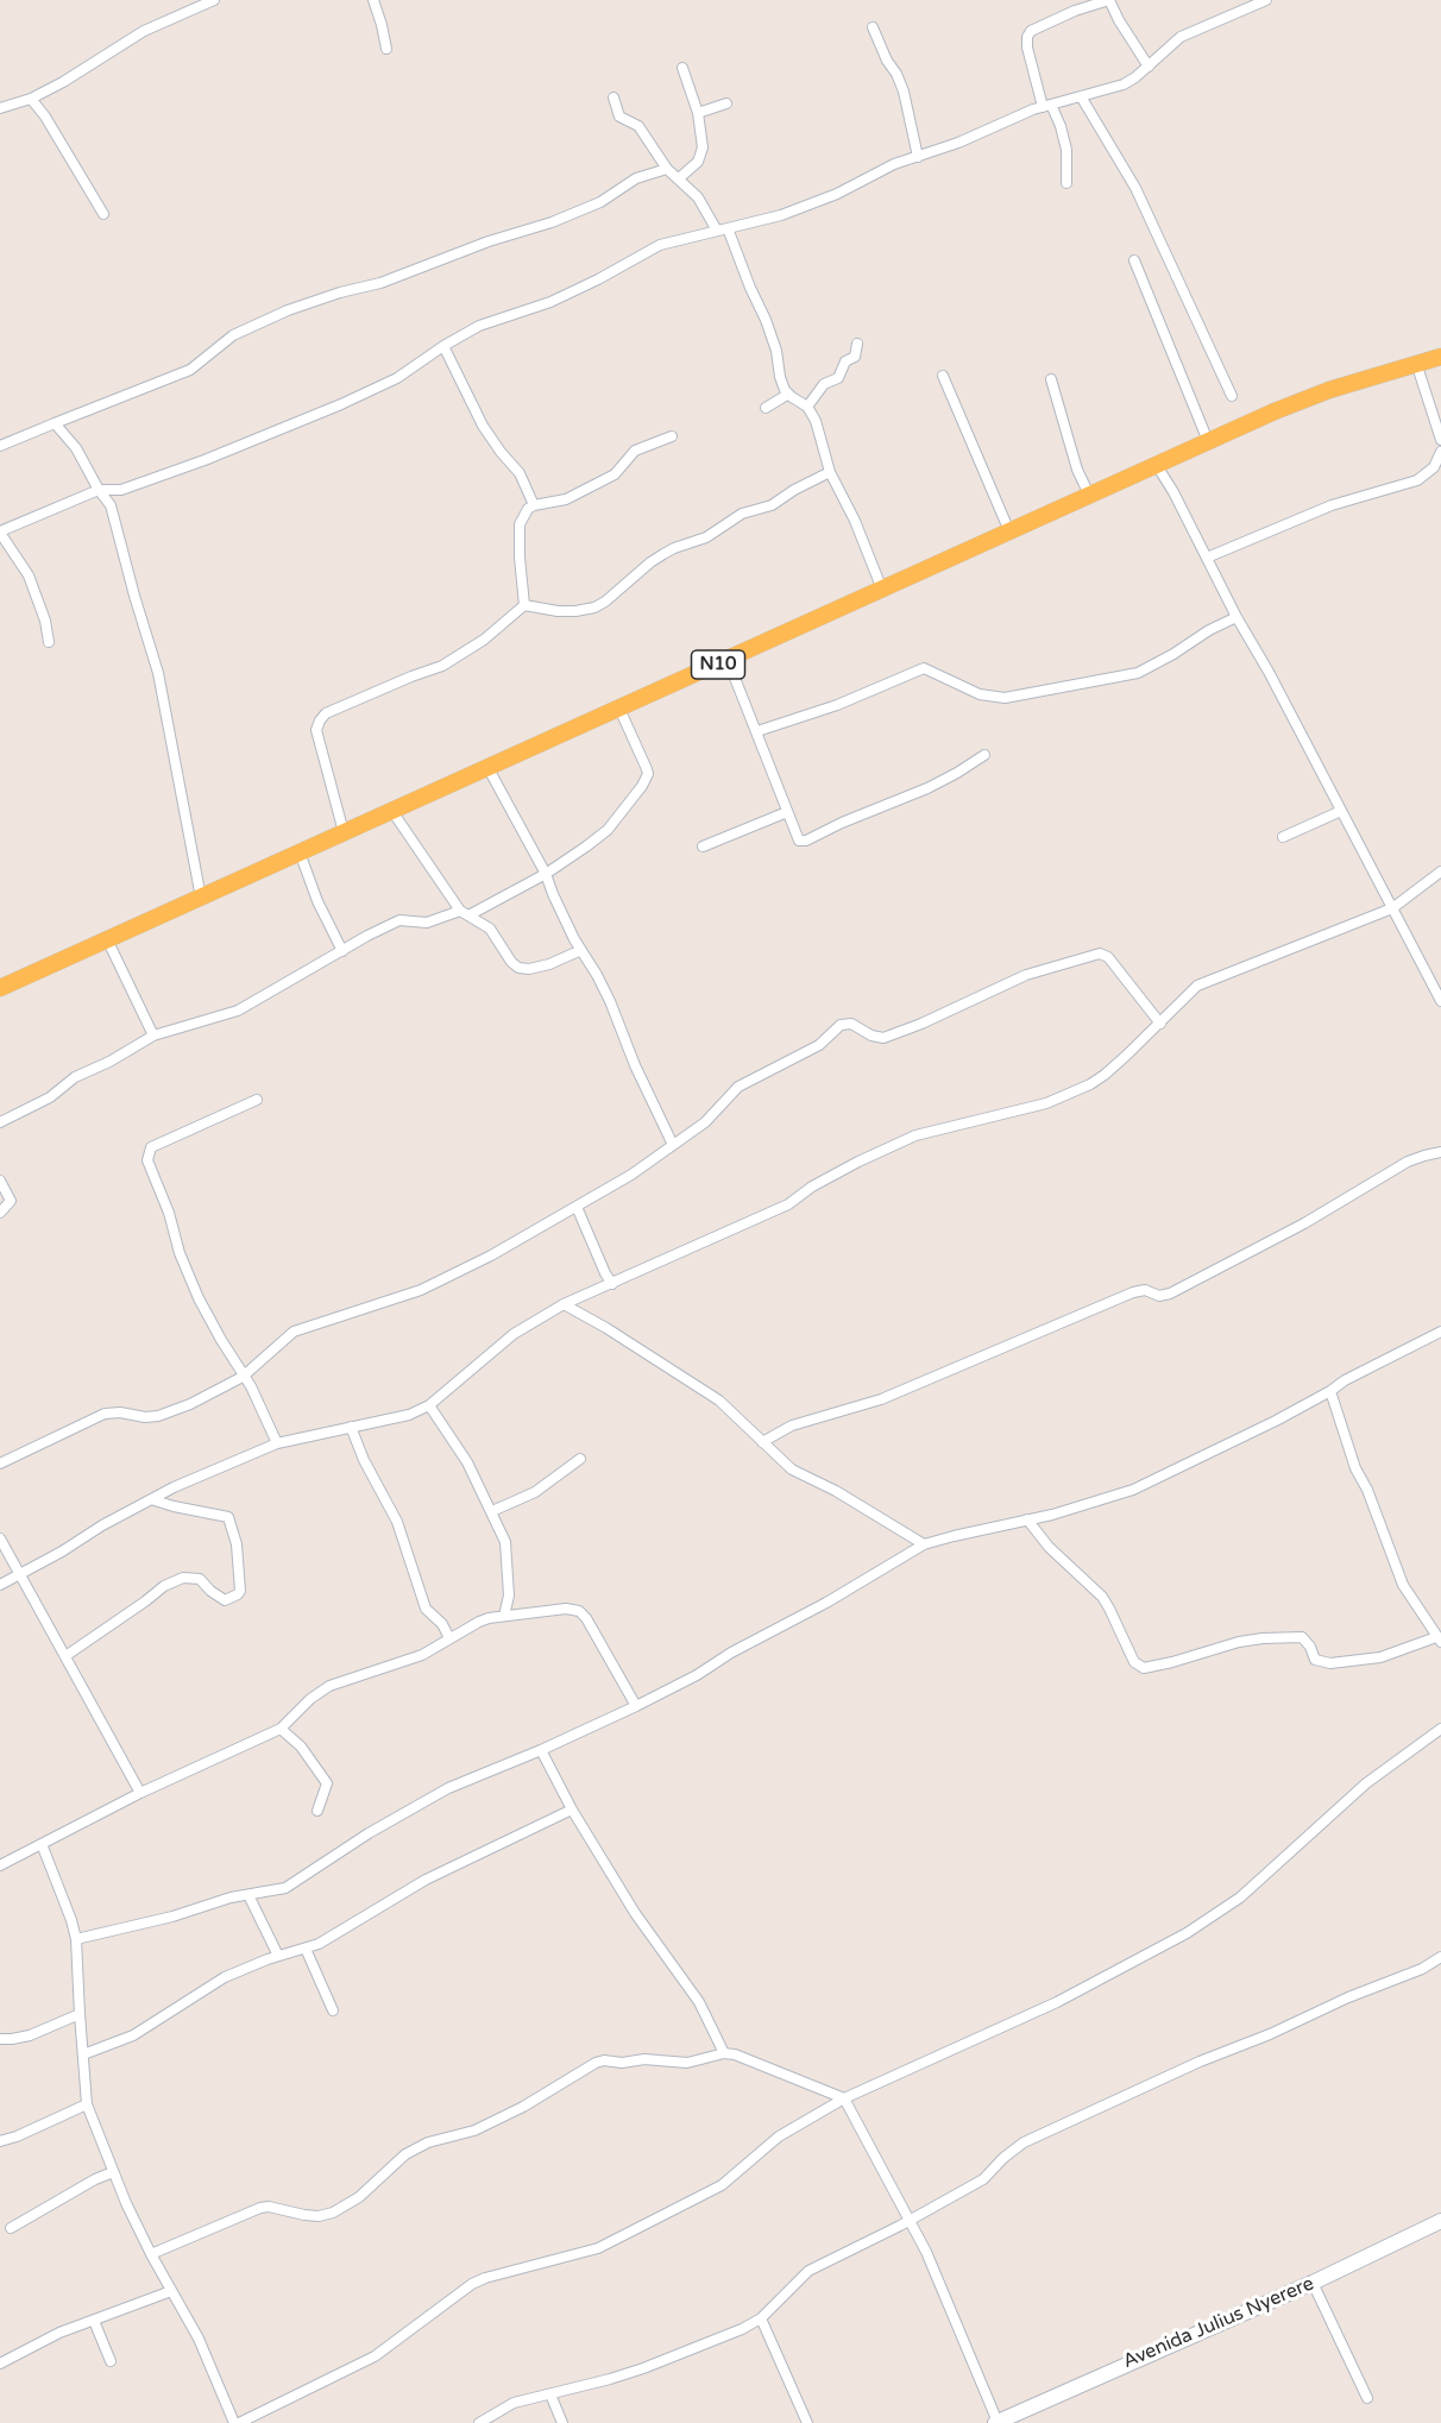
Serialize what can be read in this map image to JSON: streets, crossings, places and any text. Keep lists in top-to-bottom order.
{
  "streets": {
    "main road": ["N10"],
    "street": ["Avenida Julius Nyerere"]
  }
}
